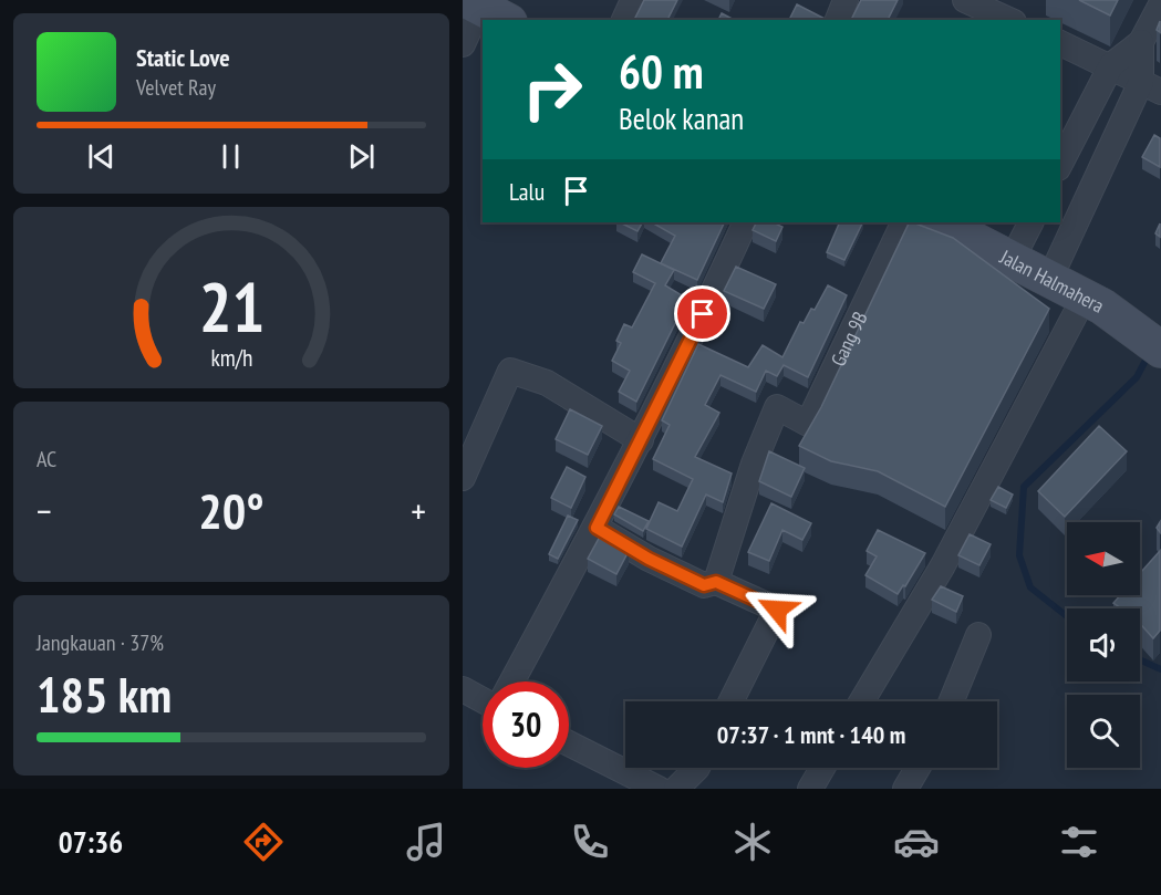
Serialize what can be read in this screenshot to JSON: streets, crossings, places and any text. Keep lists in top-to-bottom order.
{
  "streets": {
    "street": ["Jalan Halmahera", "Gang 9B"]
  },
  "north": "left",
  "page": {
    "turn": ["60 m", "Belok kanan"],
    "song": ["Static Love", "Velvet Ray"],
    "then": "Lalu",
    "tile": [
      "AC",
      ["Jangkauan · 37%", "185 km"]
    ],
    "heat": ["−", "20°", "+"],
    "limit": "30",
    "trip": "07:37 · 1 mnt · 140 m",
    "tabs": "07:36",
    "gauge": ["21", "km/h"]
  }
}
